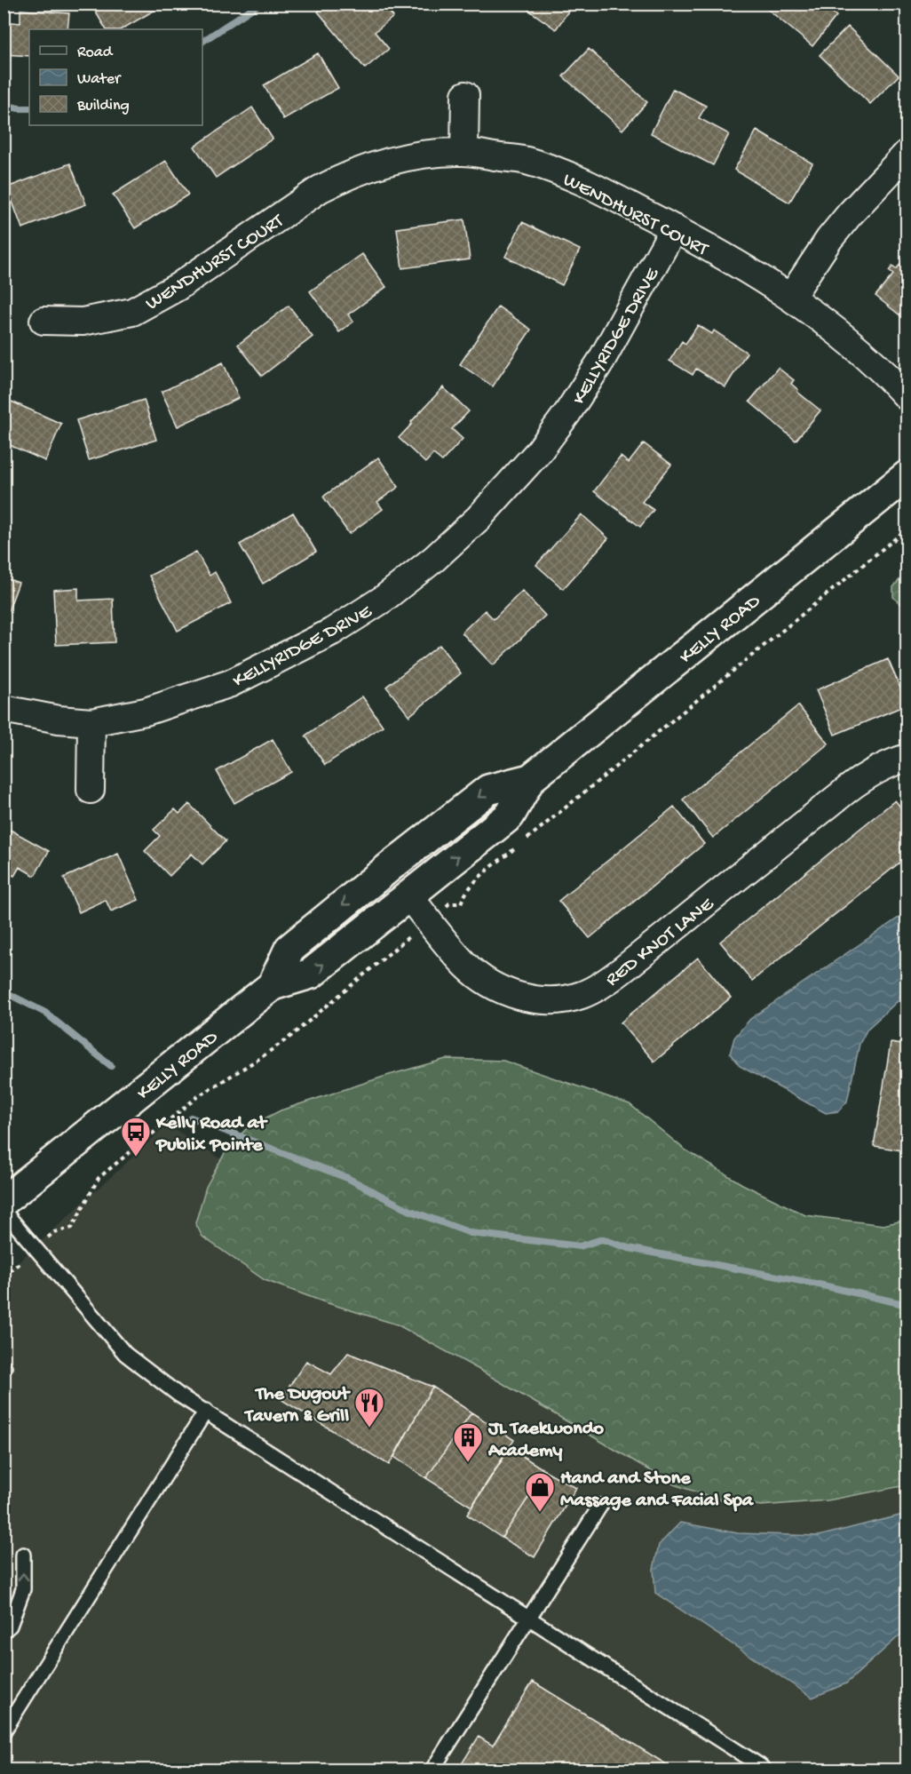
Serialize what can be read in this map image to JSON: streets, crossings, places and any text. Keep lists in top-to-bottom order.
{
  "streets": {
    "main road": ["KELLY ROAD"],
    "street": ["WENDHURST COURT", "KELLYRIDGE DRIVE", "RED KNOT LANE"]
  },
  "crossings": [
    ["WENDHURST COURT", "KELLYRIDGE DRIVE"],
    ["KELLY ROAD", "RED KNOT LANE"]
  ],
  "places": {
    "bus stop": ["Kelly Road at Publix Pointe"],
    "restaurant": ["The Dugout Tavern & Grill"],
    "building": ["JL Taekwondo Academy"],
    "shop": ["Hand and Stone Massage and Facial Spa"]
  },
  "legend": ["Road", "Water", "Building"]
}
